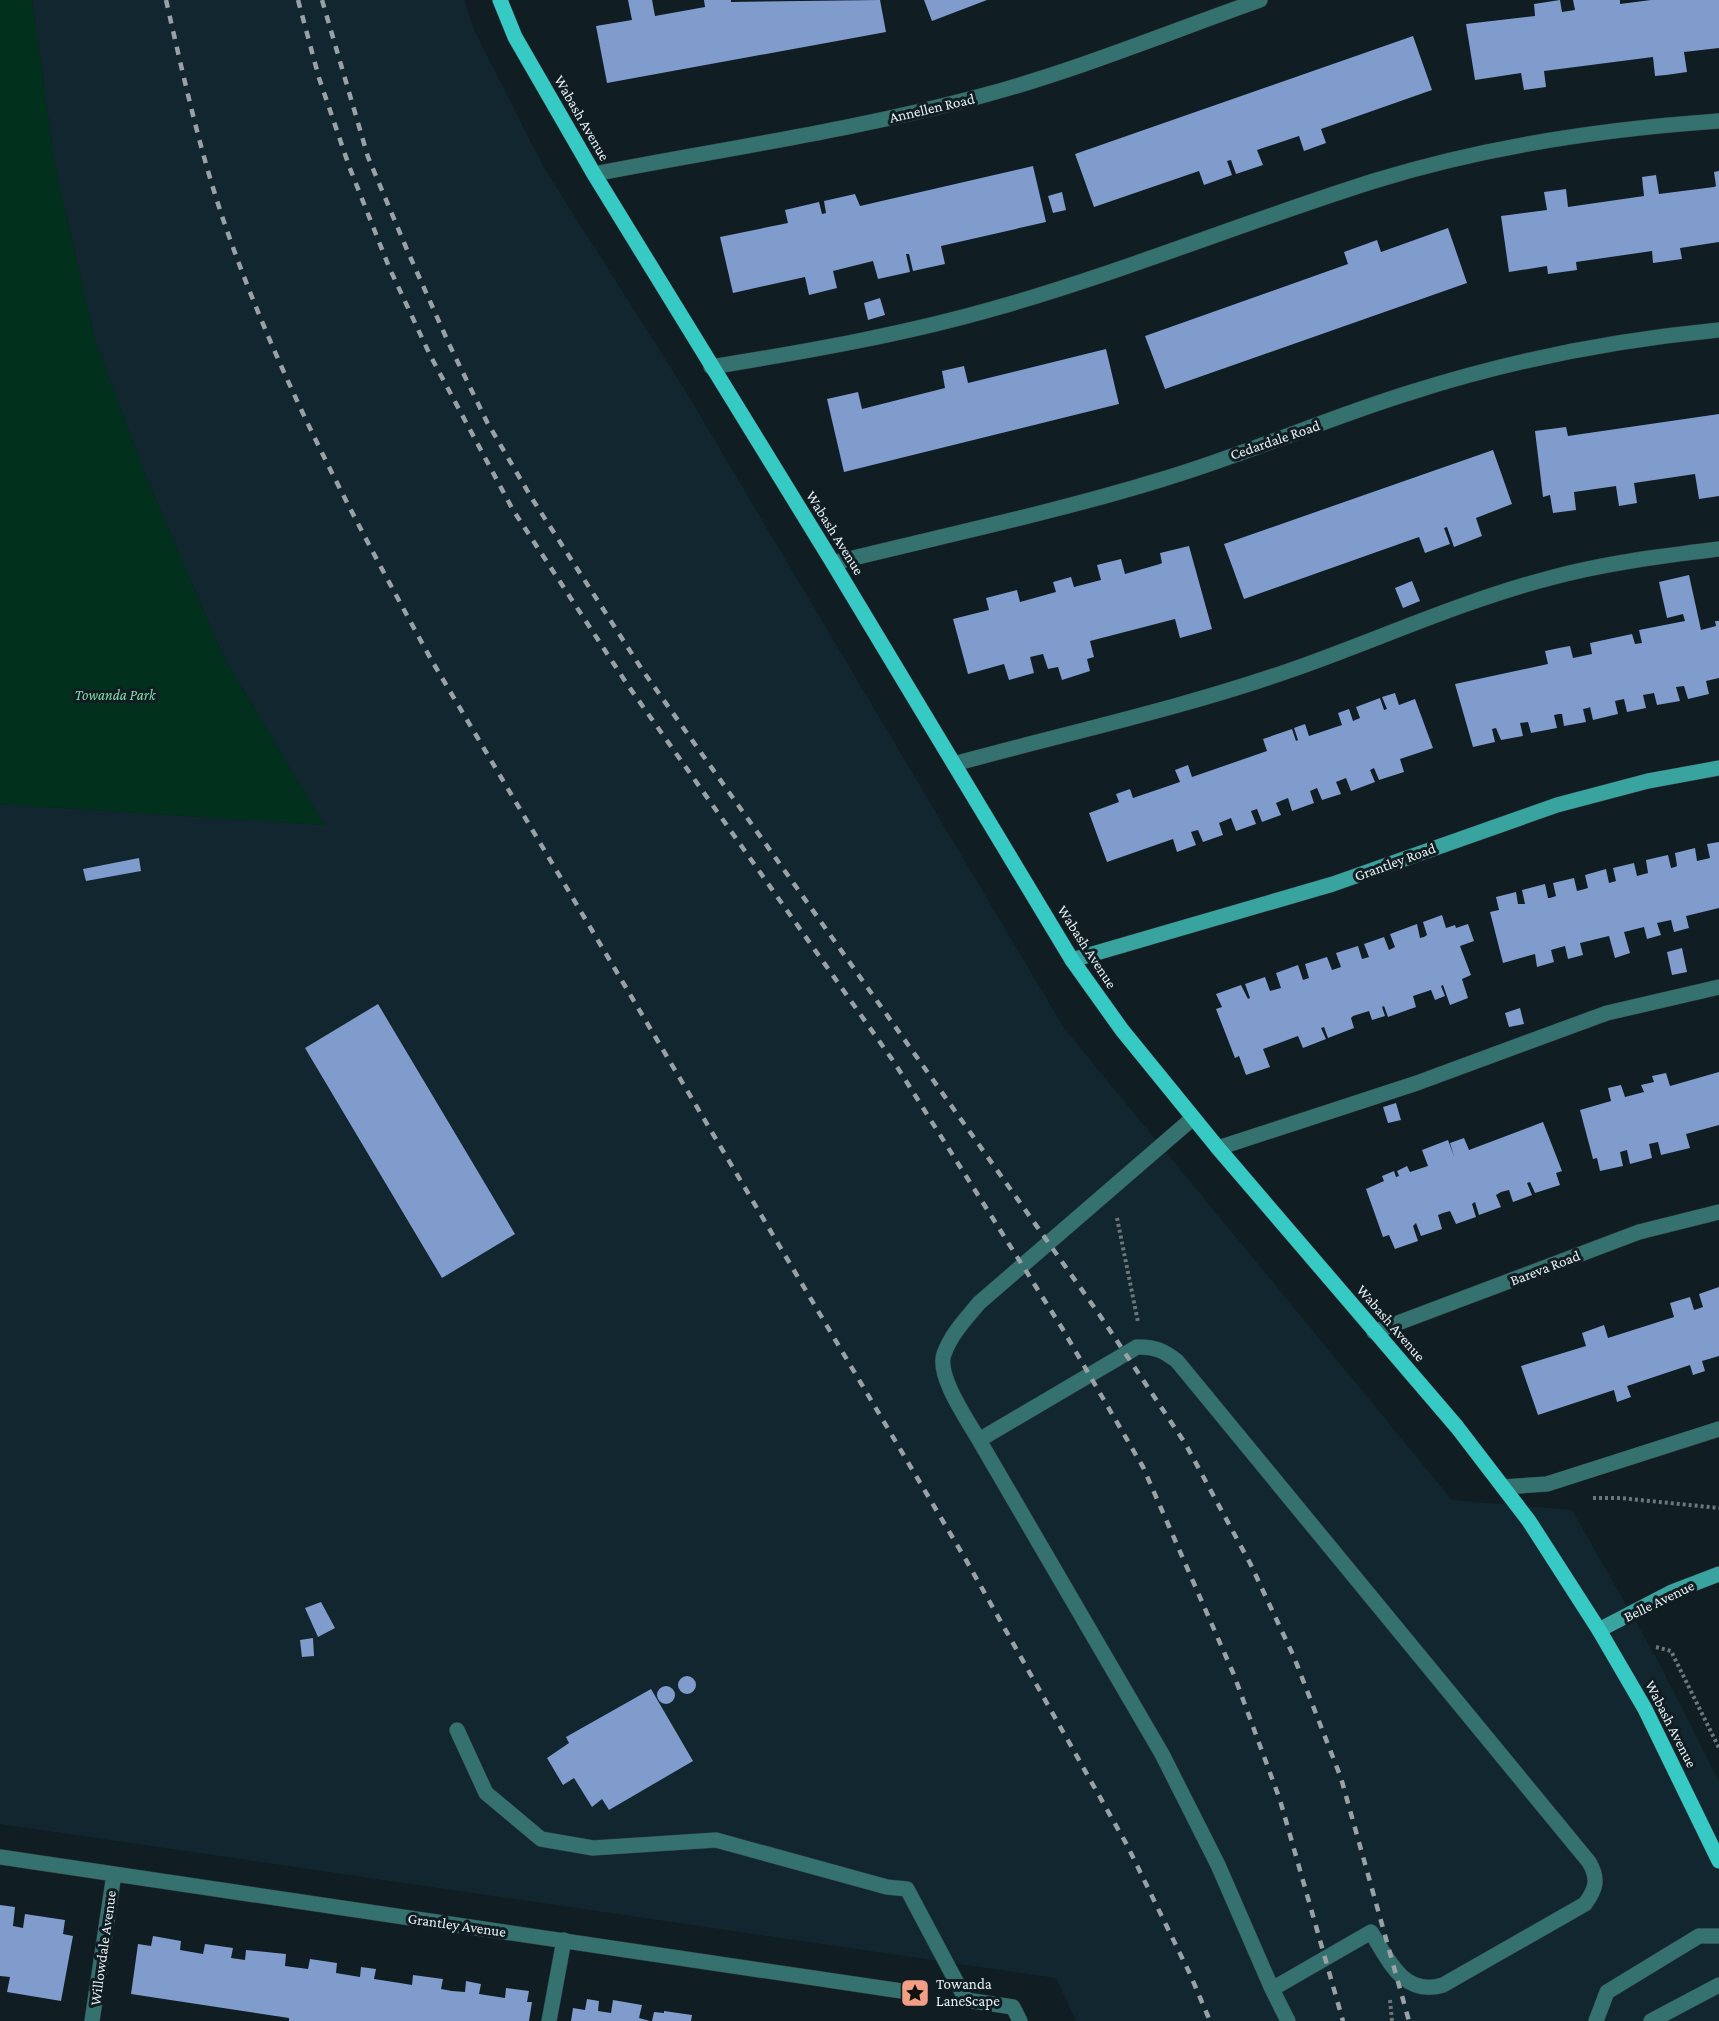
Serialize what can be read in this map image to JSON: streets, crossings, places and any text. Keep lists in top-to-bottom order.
{
  "streets": {
    "main road": ["Wabash Avenue"],
    "street": [
      "Annellen Road",
      "Cedardale Road",
      "Grantley Road",
      "Bareva Road",
      "Belle Avenue",
      "Grantley Avenue",
      "Willowdale Avenue"
    ]
  },
  "crossings": [
    ["Annellen Road", "Wabash Avenue"],
    ["Wabash Avenue", "Cedardale Road"],
    ["Wabash Avenue", "Grantley Road"],
    ["Wabash Avenue", "Bareva Road"],
    ["Wabash Avenue", "Belle Avenue"],
    ["Grantley Avenue", "Willowdale Avenue"]
  ],
  "parks": ["Towanda Park"],
  "places": {
    "place": ["Towanda LaneScape"]
  }
}
